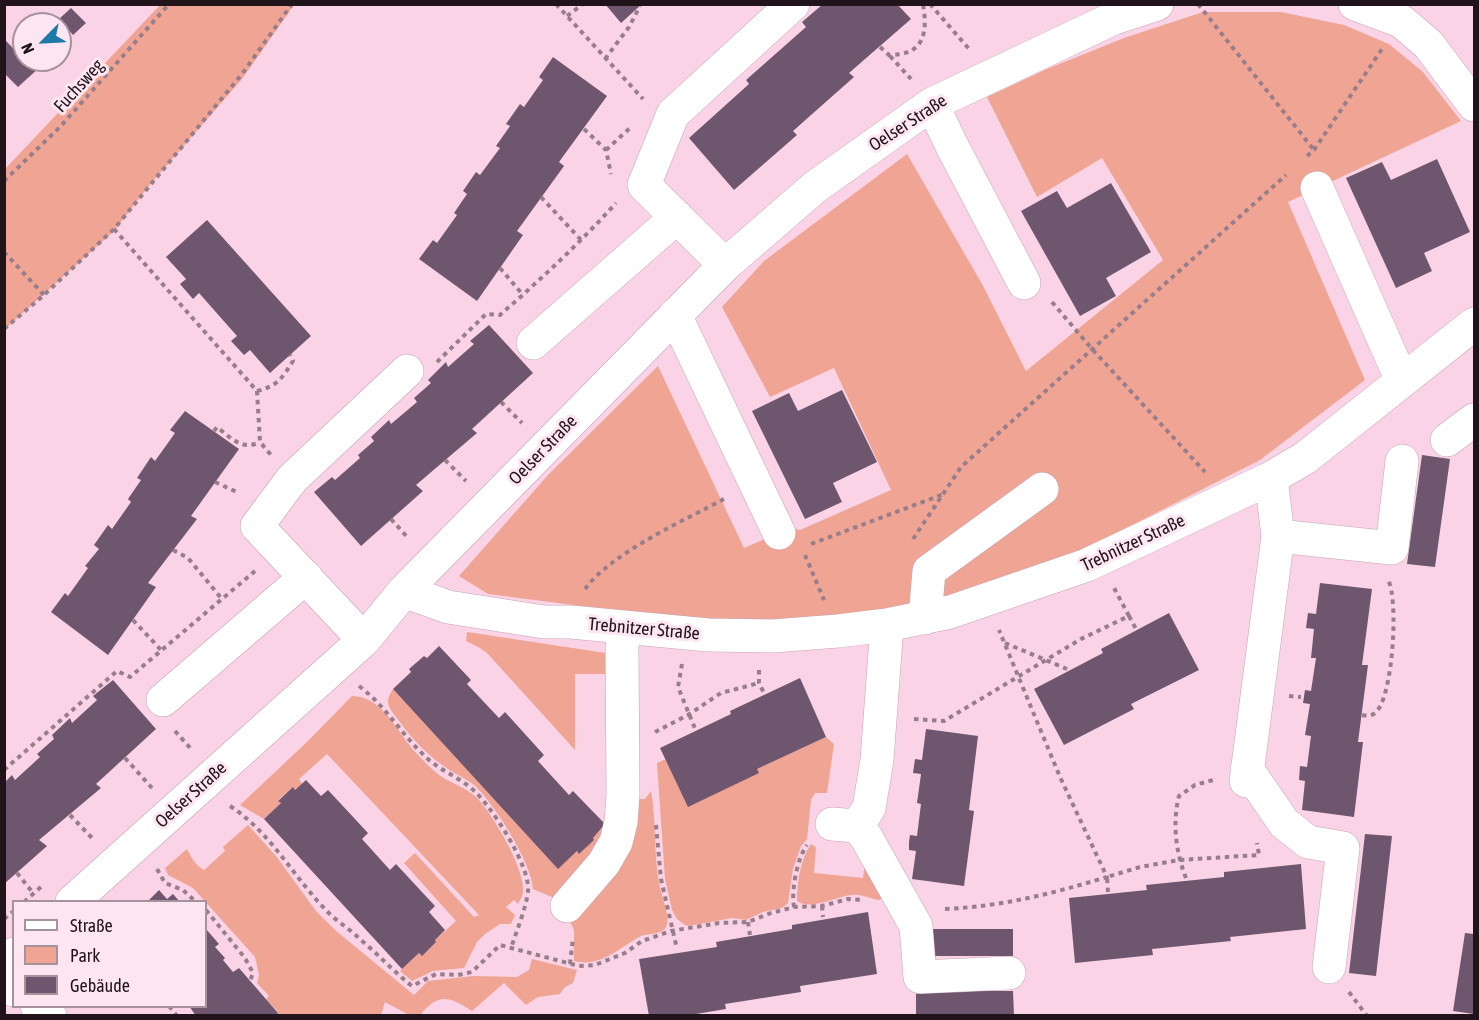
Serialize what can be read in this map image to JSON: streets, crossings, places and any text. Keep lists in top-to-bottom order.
{
  "streets": {
    "street": ["Oelser Straße", "Trebnitzer Straße"],
    "path": ["Fuchsweg"]
  },
  "crossings": [
    ["Oelser Straße", "Trebnitzer Straße"]
  ],
  "legend": ["Straße", "Park", "Gebäude"],
  "north": "bottom left"
}
